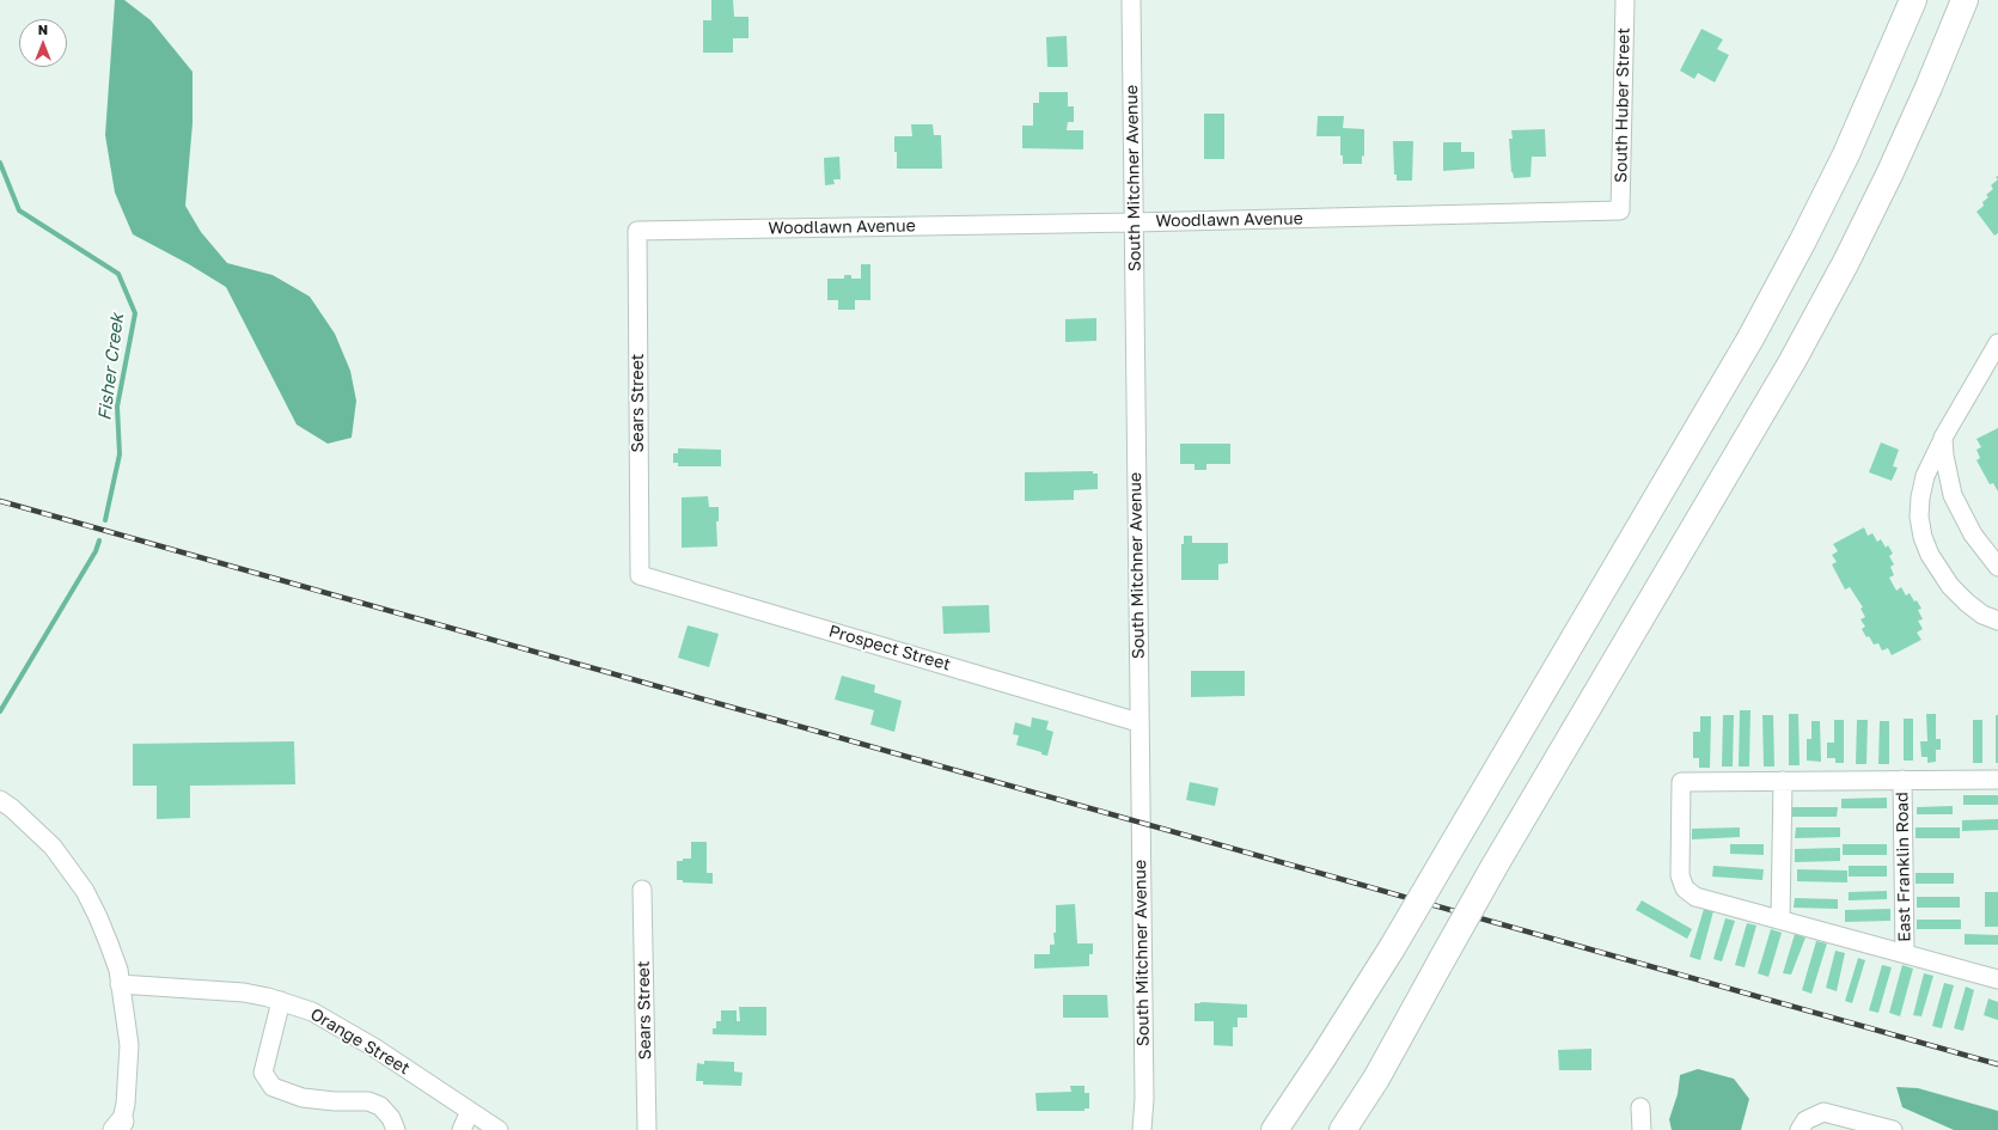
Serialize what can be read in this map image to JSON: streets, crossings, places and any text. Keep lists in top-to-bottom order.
{
  "streets": {
    "street": [
      "South Huber Street",
      "South Mitchner Avenue",
      "Woodlawn Avenue",
      "Sears Street",
      "Prospect Street",
      "East Franklin Road",
      "Orange Street"
    ]
  },
  "crossings": [
    ["South Huber Street", "Woodlawn Avenue"],
    ["South Mitchner Avenue", "Woodlawn Avenue"],
    ["South Mitchner Avenue", "Prospect Street"],
    ["Woodlawn Avenue", "Sears Street"],
    ["Sears Street", "Prospect Street"]
  ],
  "water": ["Fisher Creek"],
  "north": "top"
}
